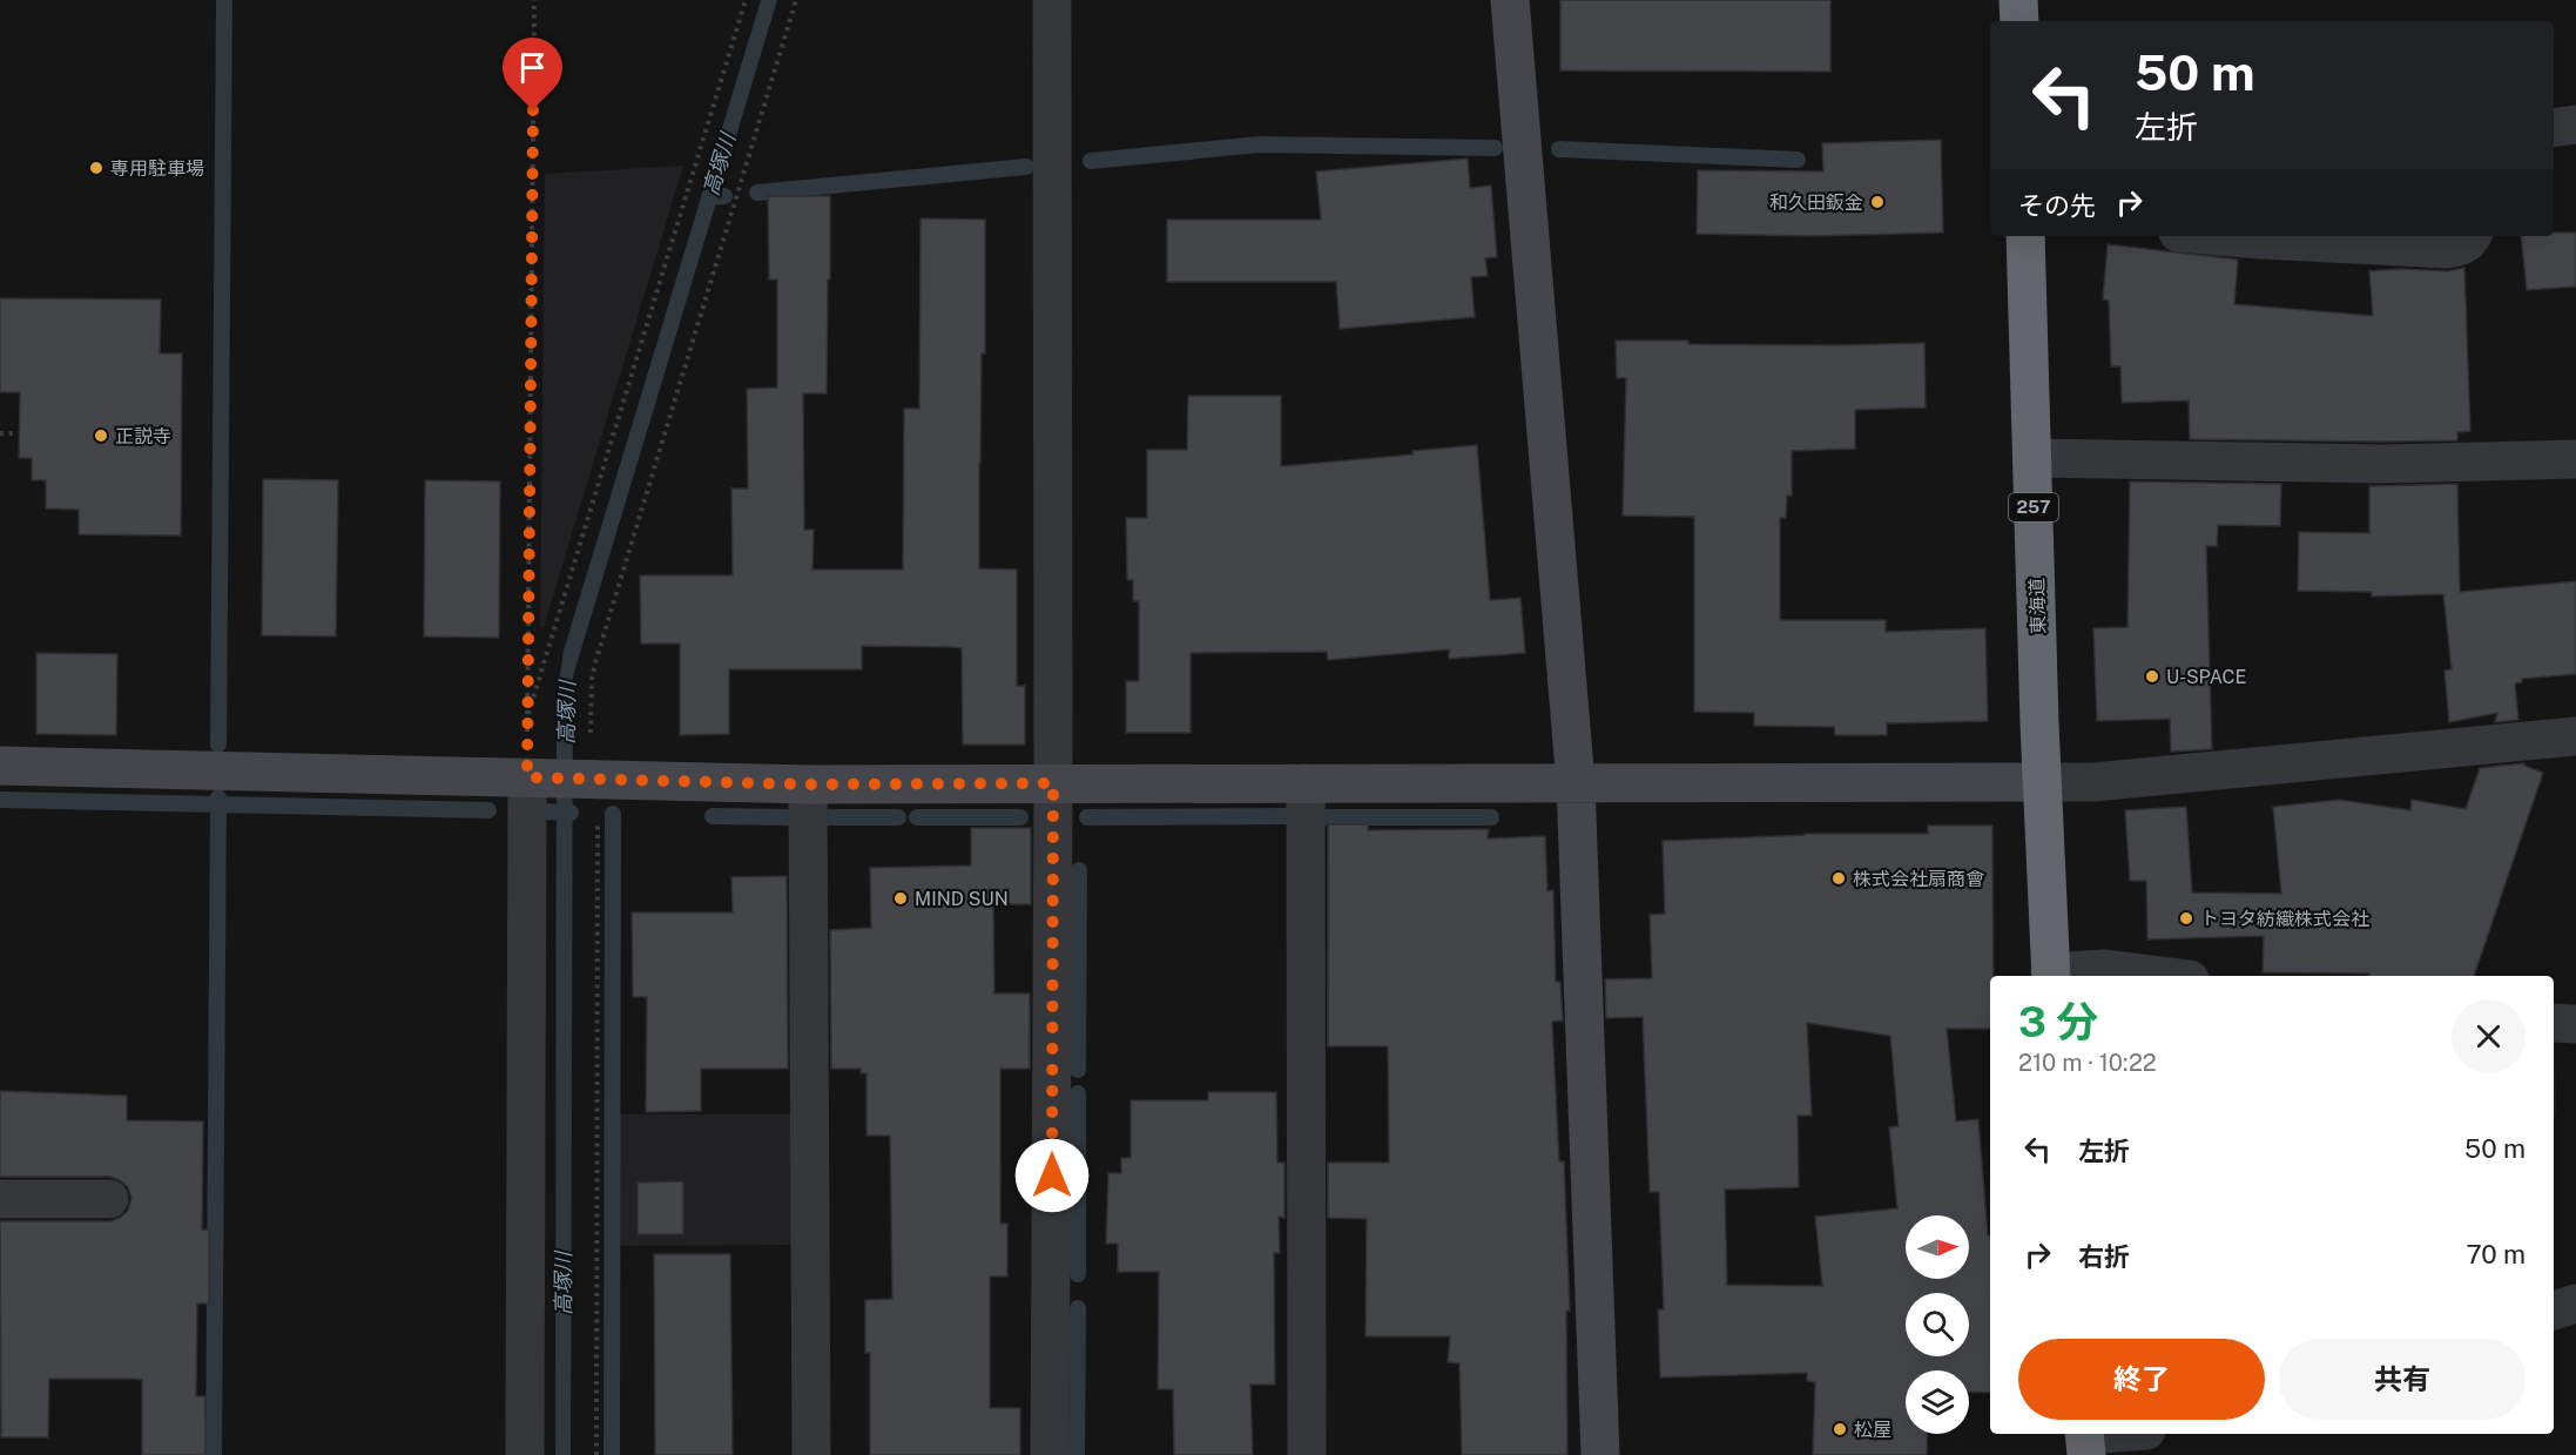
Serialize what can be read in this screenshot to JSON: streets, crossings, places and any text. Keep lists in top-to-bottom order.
{
  "streets": {
    "highway": ["257", "東海道"]
  },
  "water": ["高塚川"],
  "places": [
    "専用駐車場",
    "和久田鈑金",
    "正説寺",
    "U-SPACE",
    "株式会社扇商會",
    "MIND SUN",
    "トヨタ紡織株式会社",
    "松屋"
  ],
  "north": "right",
  "page": {
    "turn": ["50 m", "左折"],
    "then": "その先",
    "heading": ["3 分", "210 m · 10:22"],
    "list": [
      {
        "name": "左折",
        "value": "50 m"
      },
      {
        "name": "右折",
        "value": "70 m"
      }
    ],
    "buttons": ["終了", "共有"]
  }
}
